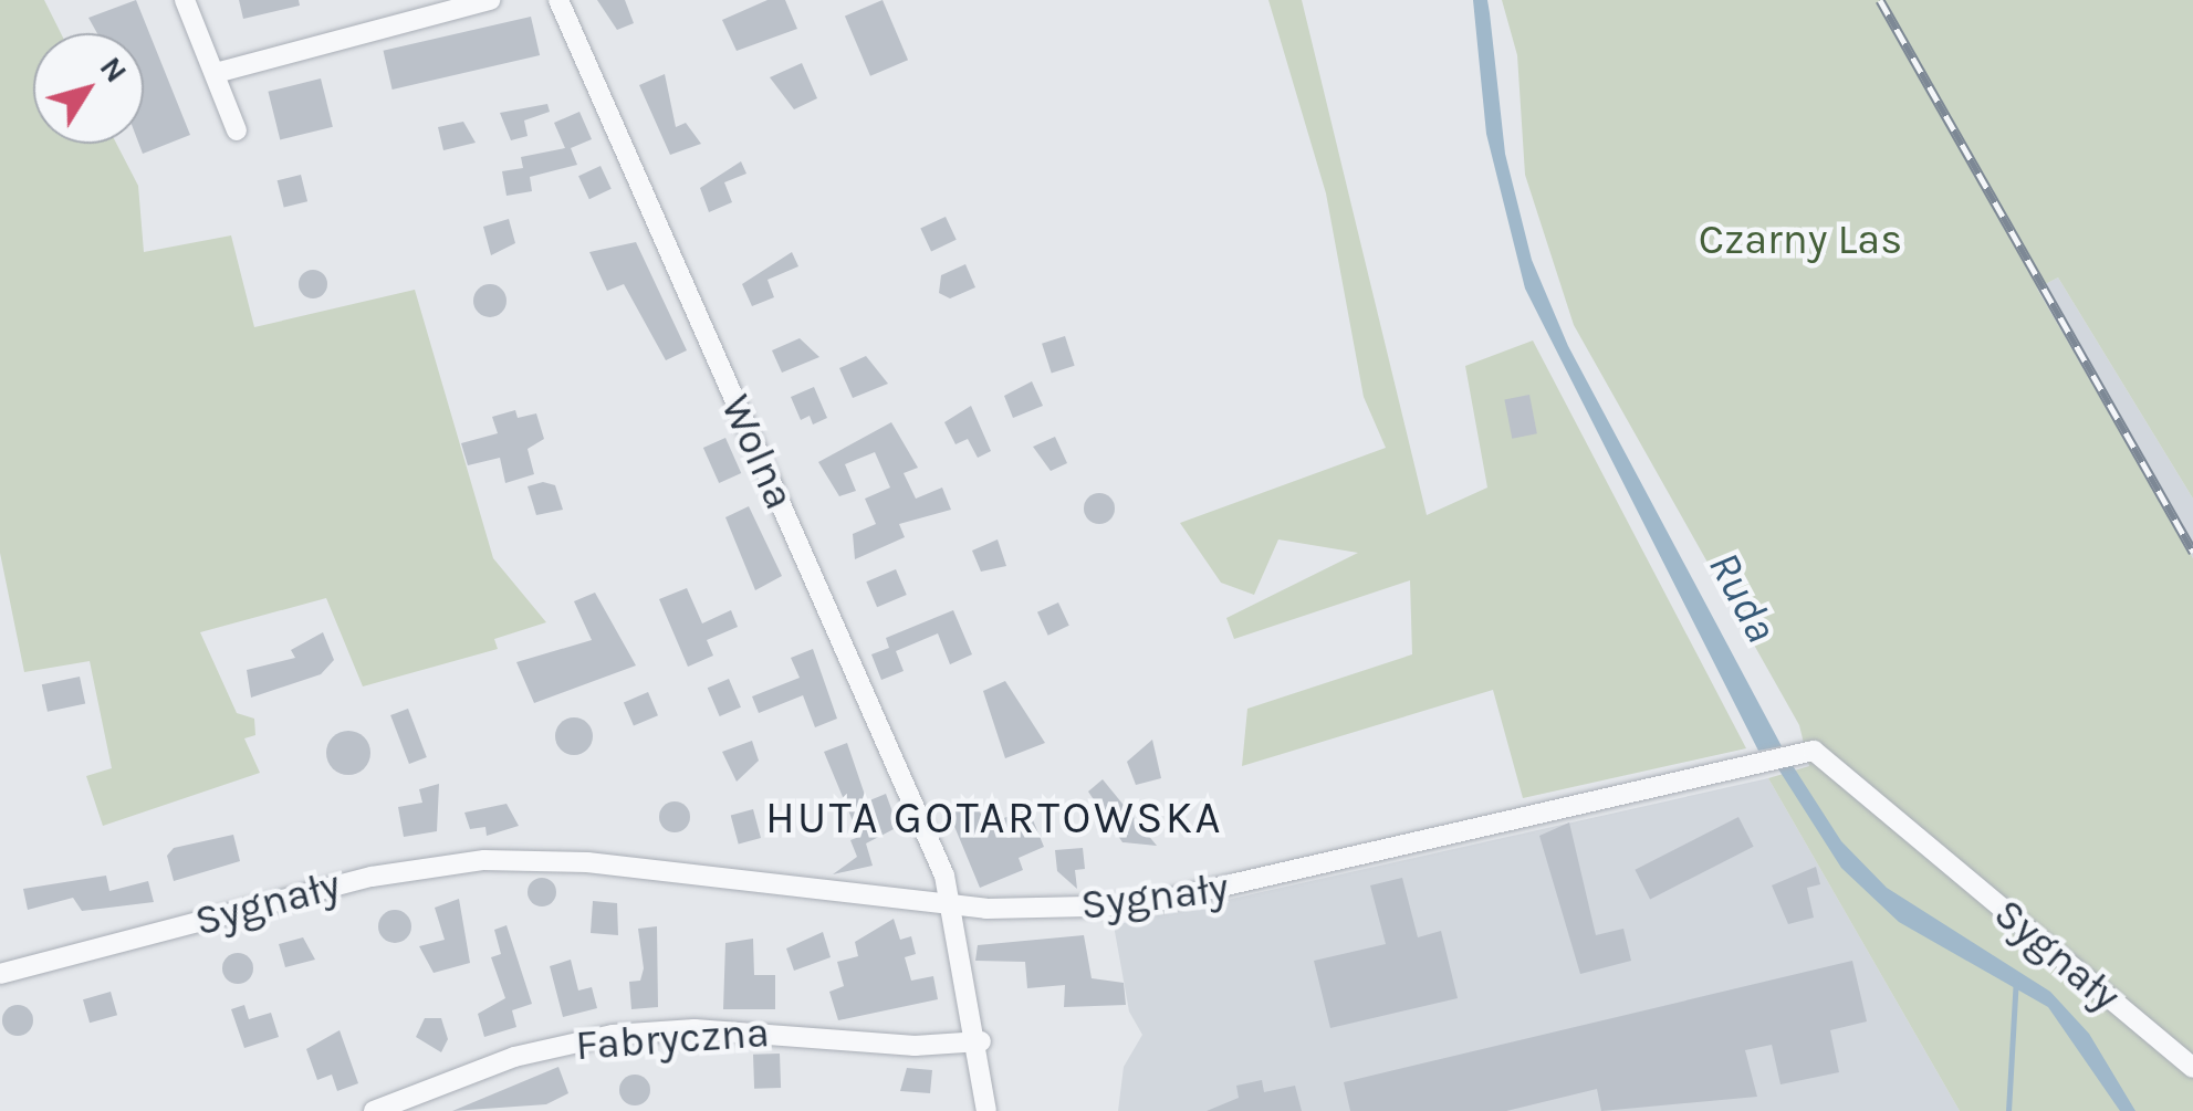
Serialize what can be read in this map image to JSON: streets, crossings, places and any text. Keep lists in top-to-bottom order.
{
  "streets": {
    "street": ["Wolna", "Sygnały", "Fabryczna"]
  },
  "crossings": [
    ["Wolna", "Sygnały"]
  ],
  "districts": ["HUTA GOTARTOWSKA"],
  "water": ["Ruda"],
  "parks": ["Czarny Las"],
  "north": "top right"
}
